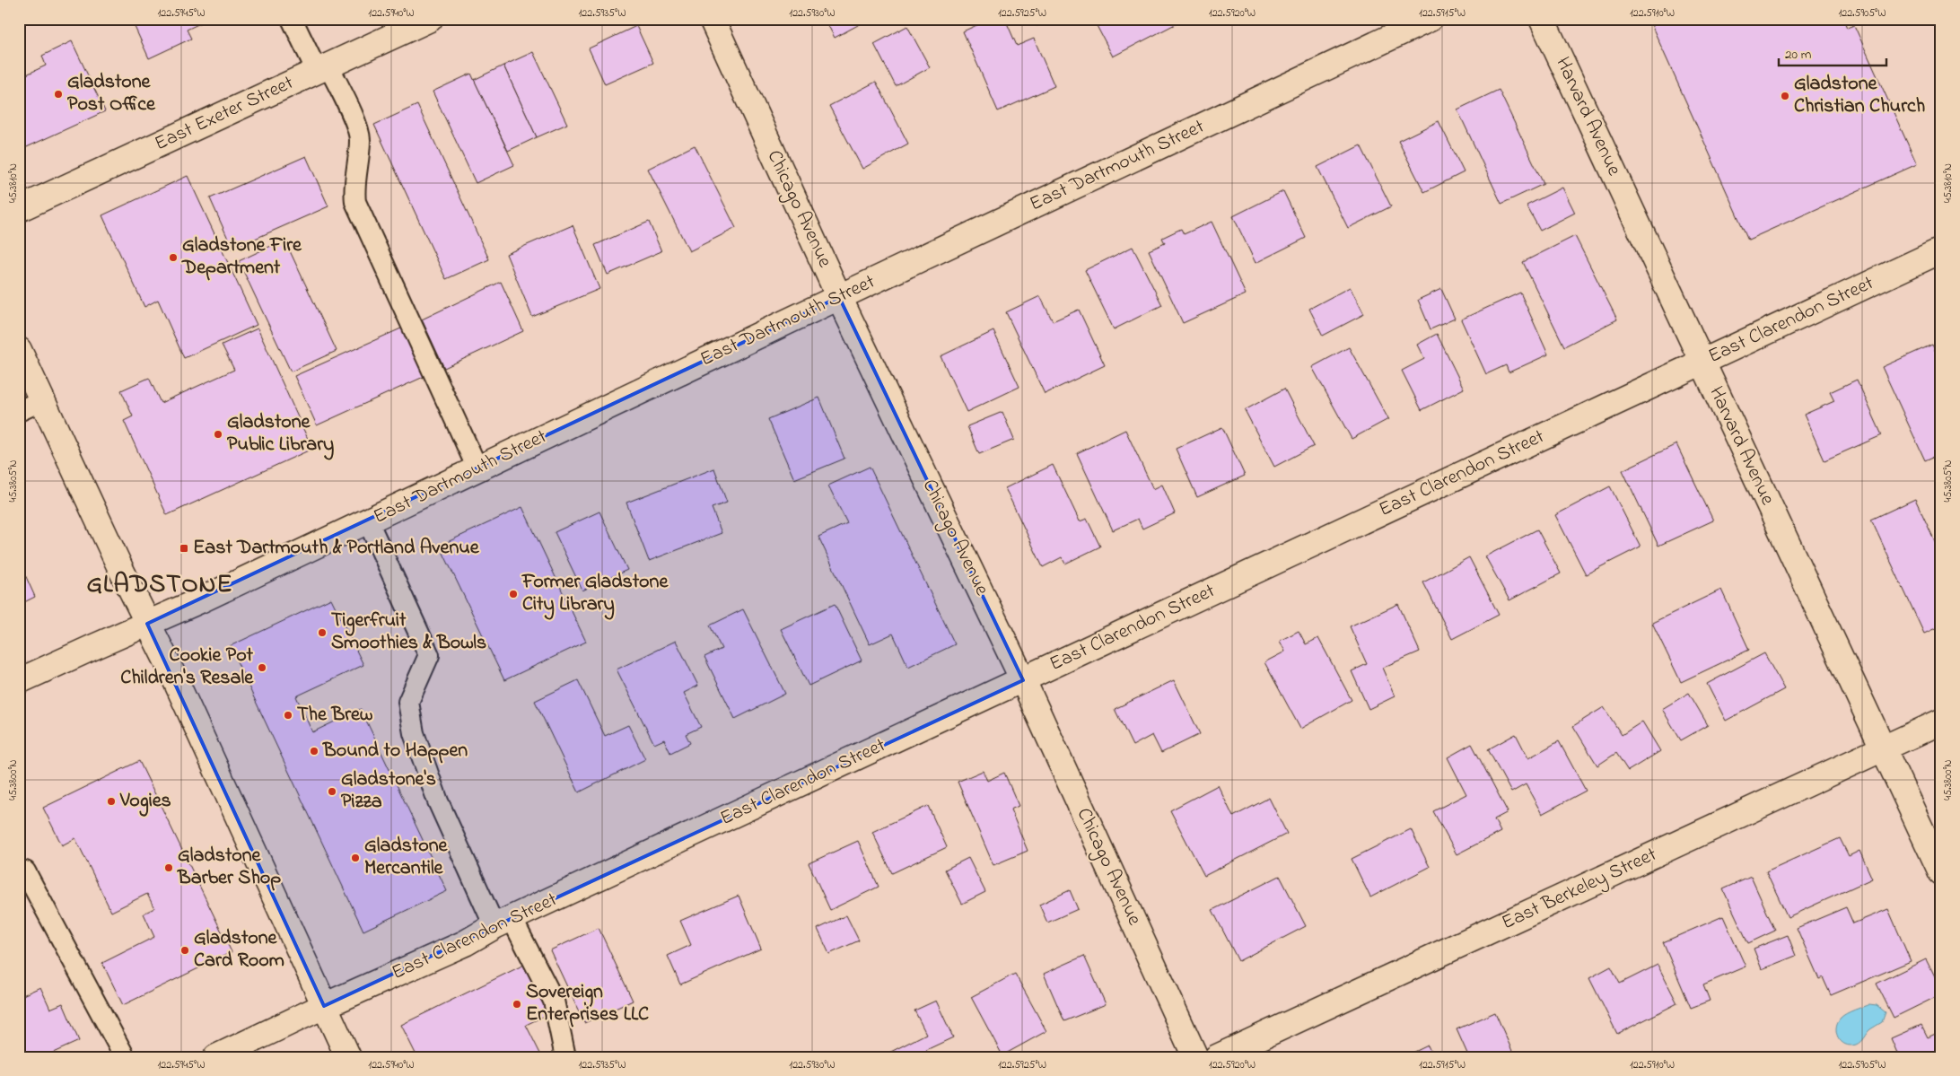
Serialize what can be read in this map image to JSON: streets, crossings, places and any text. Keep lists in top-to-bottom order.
{
  "streets": {
    "street": [
      "East Exeter Street",
      "Harvard Avenue",
      "East Dartmouth Street",
      "Chicago Avenue",
      "East Clarendon Street",
      "East Berkeley Street"
    ]
  },
  "crossings": [
    ["Harvard Avenue", "East Clarendon Street"],
    ["Harvard Avenue", "East Berkeley Street"],
    ["East Dartmouth Street", "Chicago Avenue"],
    ["Chicago Avenue", "East Clarendon Street"]
  ],
  "districts": ["GLADSTONE"],
  "places": {
    "other": [
      "Gladstone Post Office",
      "Gladstone Christian Church",
      "Gladstone Fire Department",
      "Gladstone Public Library",
      "Former Gladstone City Library",
      "Tigerfruit Smoothies & Bowls",
      "Cookie Pot Children's Resale",
      "The Brew",
      "Bound to Happen",
      "Gladstone's Pizza",
      "Vogies",
      "Gladstone Mercantile",
      "Gladstone Barber Shop",
      "Gladstone Card Room",
      "Sovereign Enterprises LLC"
    ],
    "transit": ["East Dartmouth & Portland Avenue"]
  },
  "scale_bar": "20 m",
  "coordinates": [
    "122.5945°W",
    "122.5940°W",
    "122.5935°W",
    "122.5930°W",
    "122.5925°W",
    "122.5920°W",
    "122.5915°W",
    "122.5910°W",
    "122.5905°W",
    "45.3810°N",
    "45.3805°N",
    "45.3800°N"
  ]
}
